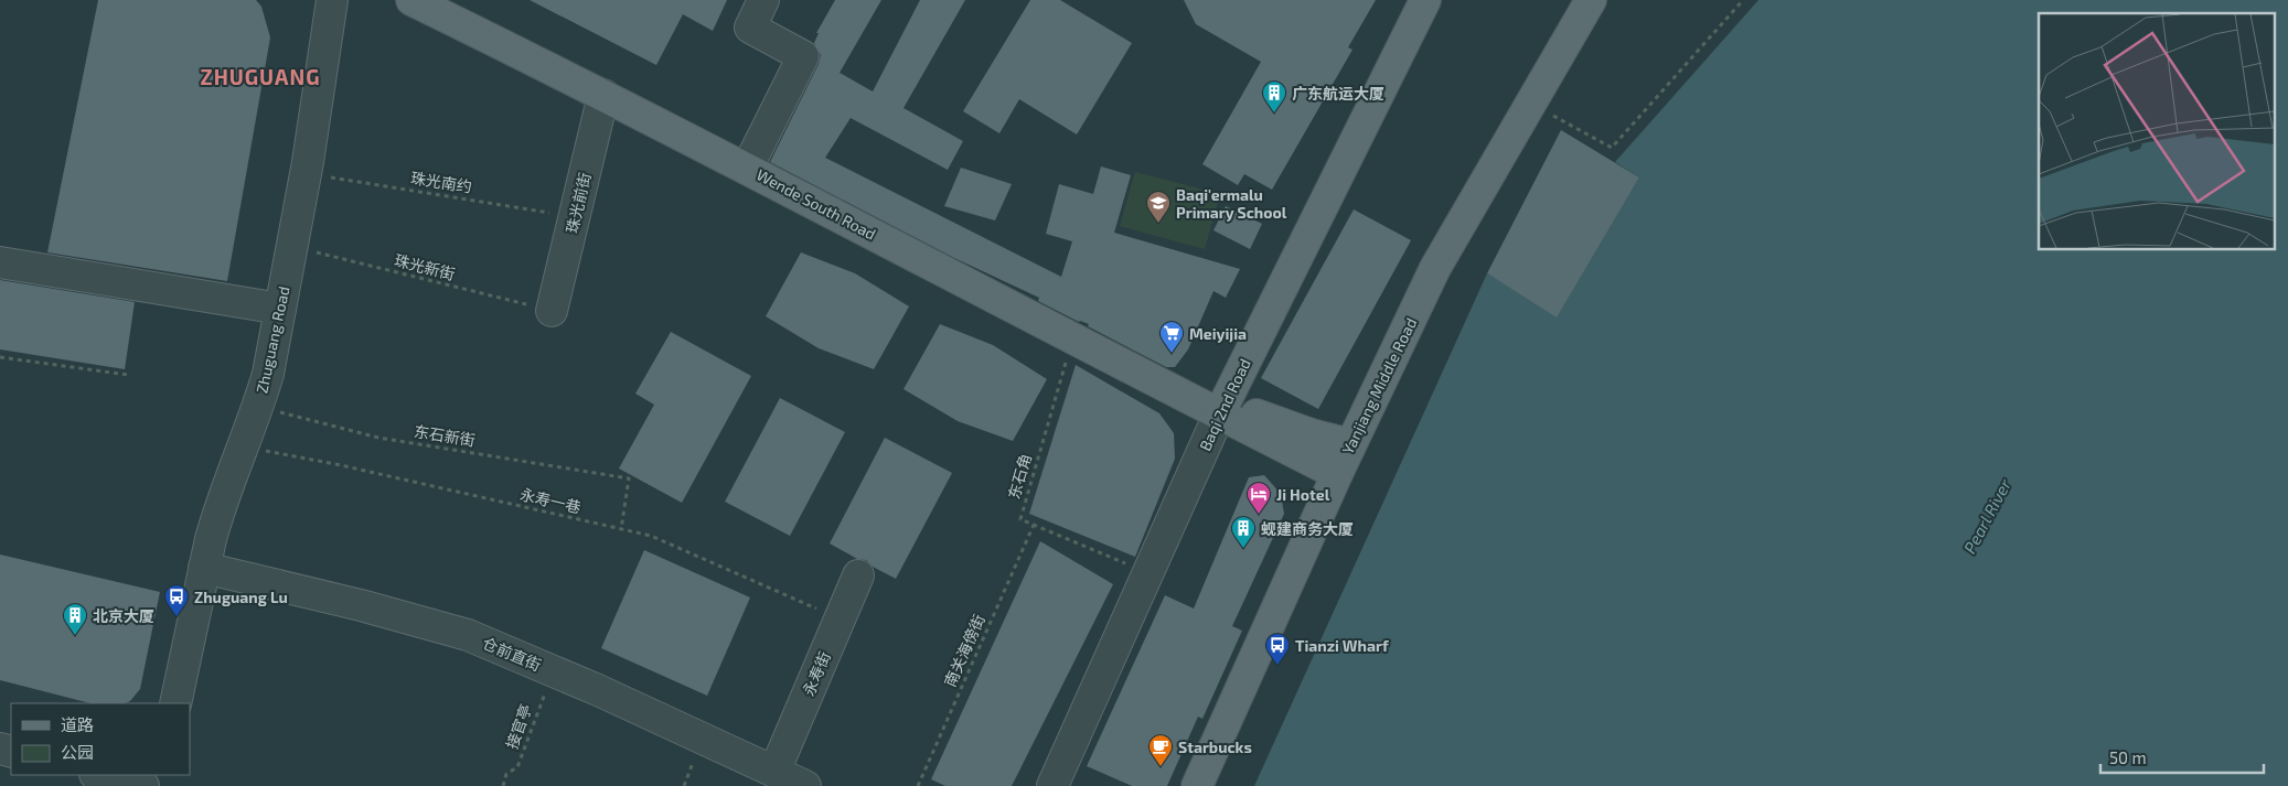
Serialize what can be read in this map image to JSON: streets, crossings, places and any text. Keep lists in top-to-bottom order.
{
  "streets": {
    "main road": ["Wende South Road", "Yanjiang Middle Road", "Baqi 2nd Road"],
    "street": [
      "珠光前街",
      "Zhuguang Road",
      "仓前直街",
      "永寿街"
    ],
    "path": [
      "珠光南约",
      "珠光新街",
      "东石新街",
      "东石角",
      "永寿一巷",
      "南关海傍街",
      "接官亭"
    ]
  },
  "crossings": [
    ["珠光南约", "珠光前街"],
    ["珠光南约", "Zhuguang Road"],
    ["珠光前街", "Wende South Road"],
    ["珠光前街", "珠光新街"],
    ["Wende South Road", "Yanjiang Middle Road"],
    ["Wende South Road", "Baqi 2nd Road"],
    ["Wende South Road", "东石角"],
    ["珠光新街", "Zhuguang Road"],
    ["Zhuguang Road", "东石新街"],
    ["Zhuguang Road", "永寿一巷"],
    ["Zhuguang Road", "仓前直街"],
    ["东石新街", "永寿一巷"],
    ["东石角", "南关海傍街"],
    ["永寿一巷", "永寿街"],
    ["仓前直街", "永寿街"],
    ["仓前直街", "接官亭"]
  ],
  "districts": ["ZHUGUANG"],
  "water": ["Pearl River"],
  "places": {
    "building": ["广东航运大厦", "蚬建商务大厦", "北京大厦"],
    "school or university": ["Baqi'ermalu Primary School"],
    "supermarket": ["Meiyijia"],
    "hotel": ["Ji Hotel"],
    "bus stop": ["Zhuguang Lu", "Tianzi Wharf"],
    "cafe": ["Starbucks"]
  },
  "legend": ["道路", "公园"],
  "scale_bar": "50 m"
}
